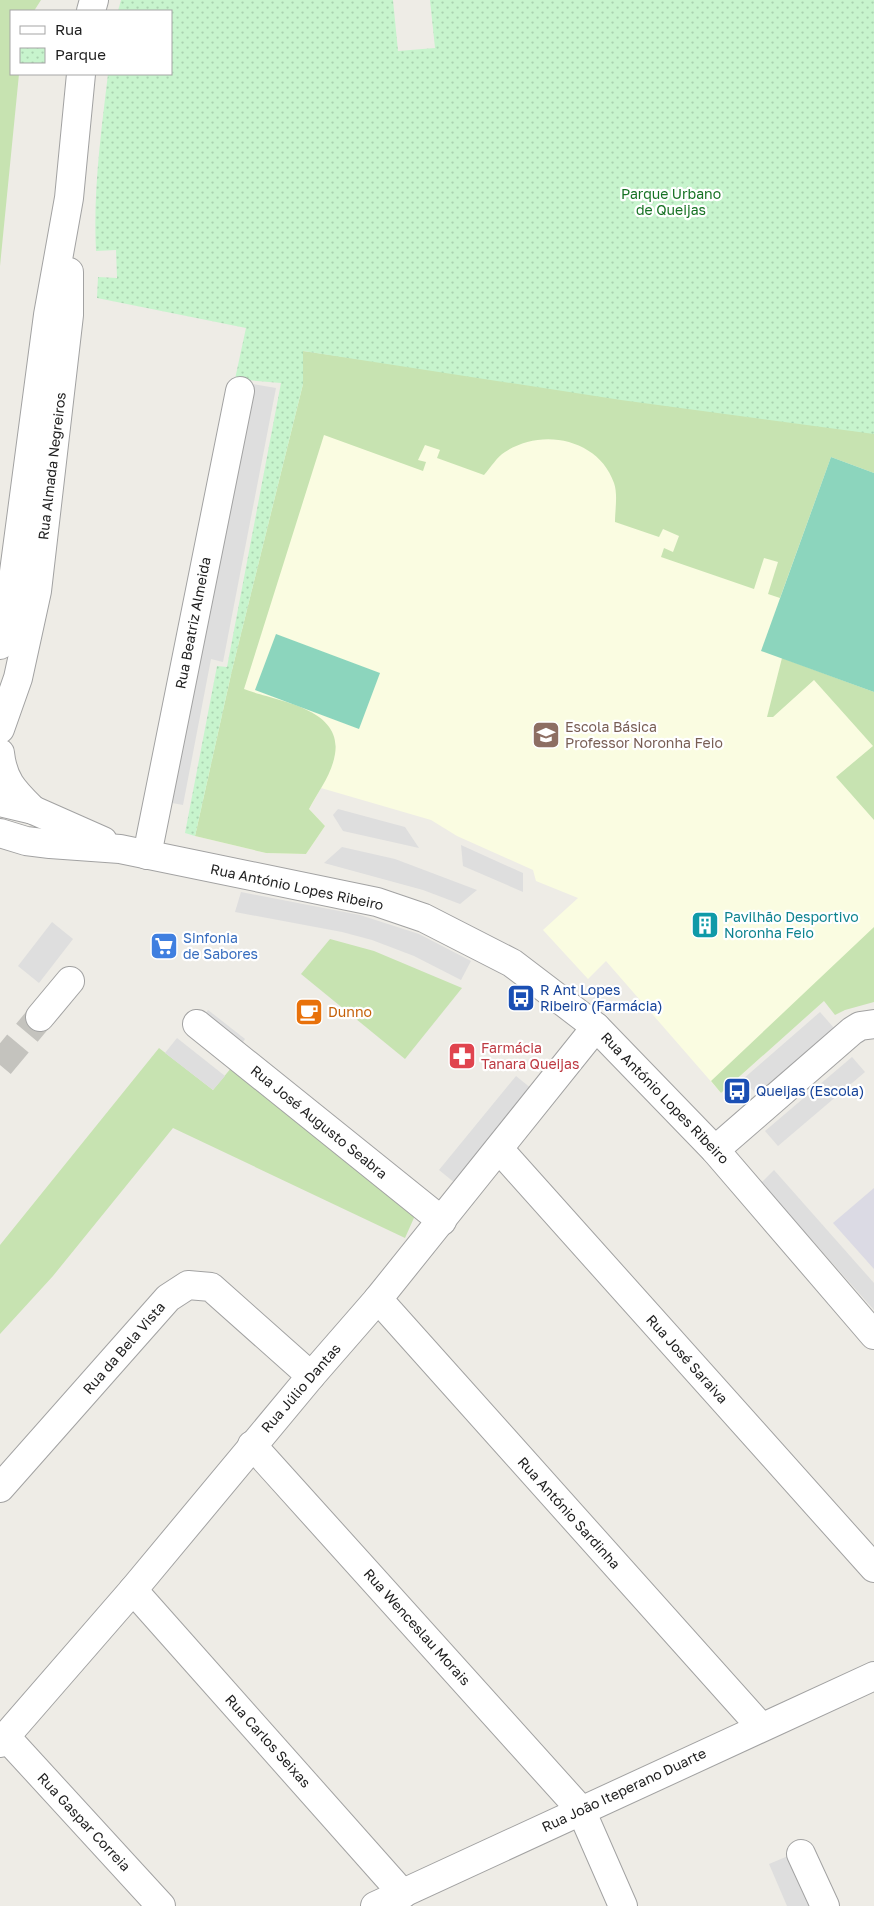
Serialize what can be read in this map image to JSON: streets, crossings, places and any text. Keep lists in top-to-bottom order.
{
  "streets": {
    "street": [
      "Rua Almada Negreiros",
      "Rua Beatriz Almeida",
      "Rua António Lopes Ribeiro",
      "Rua José Augusto Seabra",
      "Rua da Bela Vista",
      "Rua José Saraiva",
      "Rua Júlio Dantas",
      "Rua António Sardinha",
      "Rua Wenceslau Morais",
      "Rua Carlos Seixas",
      "Rua João Iteperano Duarte",
      "Rua Gaspar Correia"
    ]
  },
  "crossings": [
    ["Rua Beatriz Almeida", "Rua António Lopes Ribeiro"],
    ["Rua António Lopes Ribeiro", "Rua Júlio Dantas"],
    ["Rua José Augusto Seabra", "Rua Júlio Dantas"],
    ["Rua da Bela Vista", "Rua Júlio Dantas"],
    ["Rua José Saraiva", "Rua Júlio Dantas"],
    ["Rua Júlio Dantas", "Rua António Sardinha"],
    ["Rua Júlio Dantas", "Rua Wenceslau Morais"],
    ["Rua Júlio Dantas", "Rua Carlos Seixas"],
    ["Rua Júlio Dantas", "Rua Gaspar Correia"],
    ["Rua António Sardinha", "Rua João Iteperano Duarte"],
    ["Rua Wenceslau Morais", "Rua João Iteperano Duarte"],
    ["Rua Carlos Seixas", "Rua João Iteperano Duarte"]
  ],
  "parks": ["Parque Urbano de Queijas"],
  "places": {
    "school or university": ["Escola Básica Professor Noronha Feio"],
    "building": ["Pavilhão Desportivo Noronha Feio"],
    "supermarket": ["Sinfonia de Sabores"],
    "bus stop": ["R Ant Lopes Ribeiro (Farmácia)", "Queijas (Escola)"],
    "cafe": ["Dunno"],
    "pharmacy": ["Farmácia Tanara Queijas"]
  },
  "legend": ["Rua", "Parque"]
}
